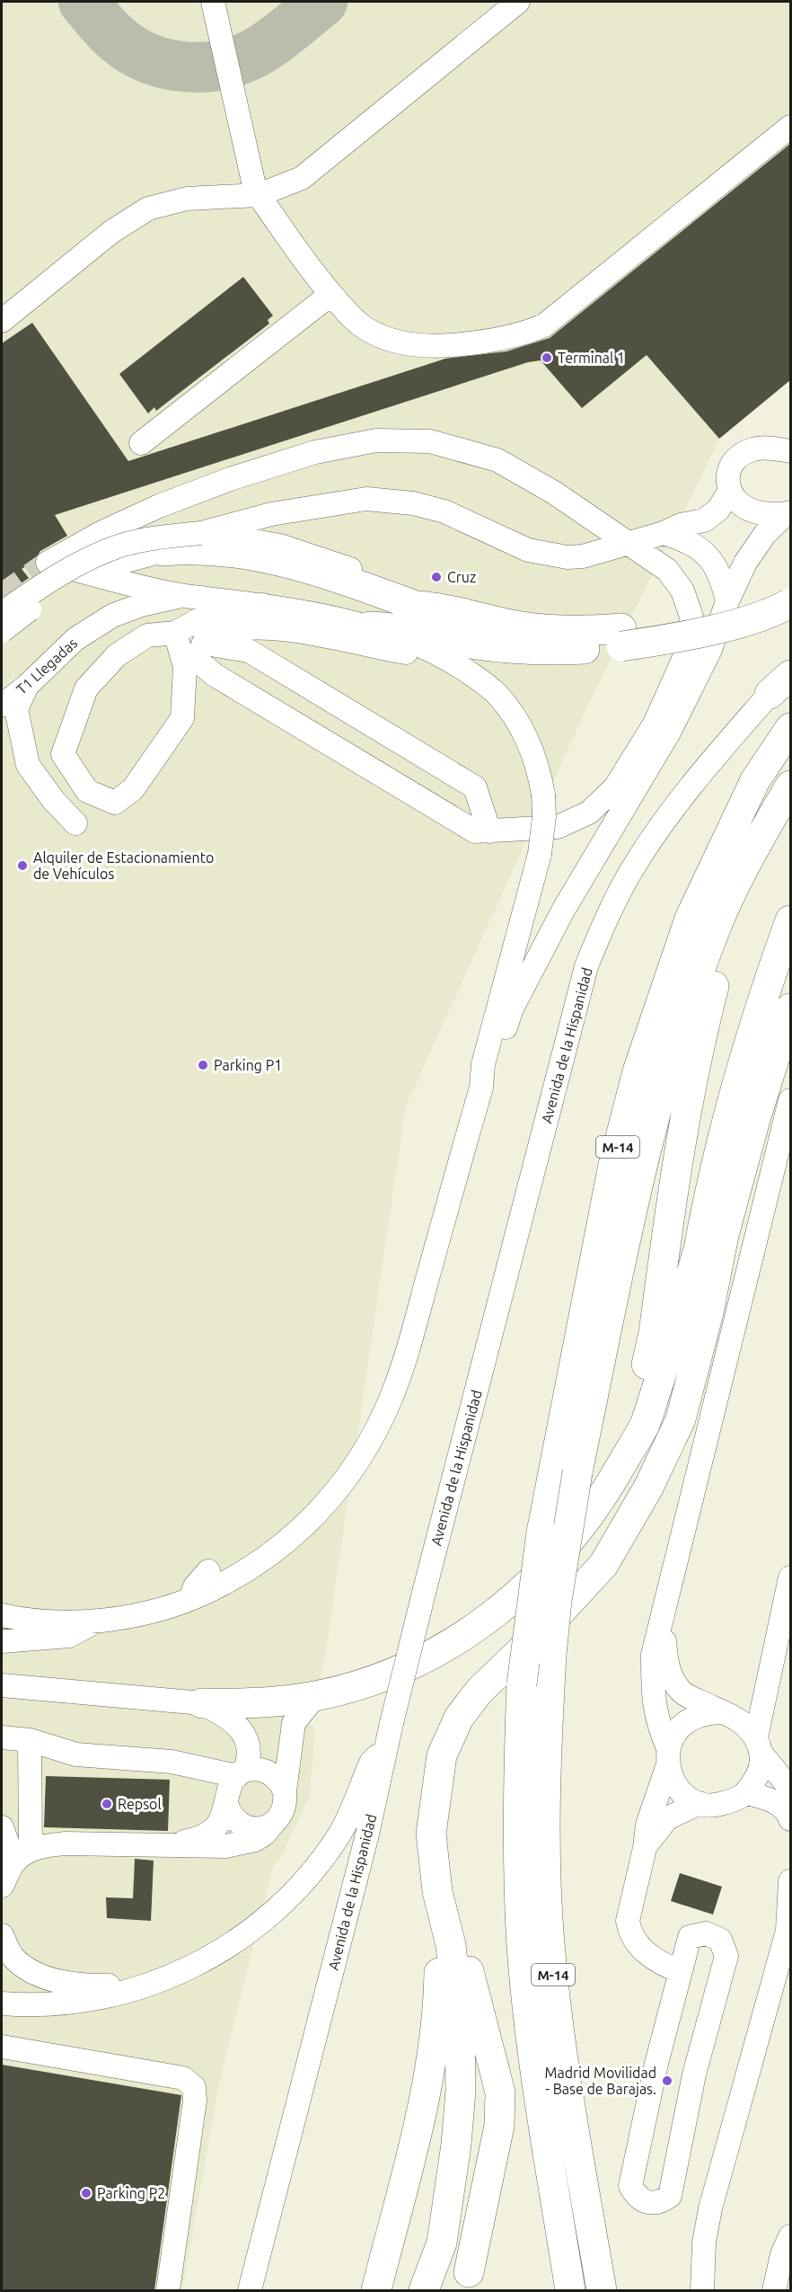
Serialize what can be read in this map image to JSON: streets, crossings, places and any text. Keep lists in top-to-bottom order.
{
  "streets": {
    "highway": ["M-14"],
    "street": ["T1 Llegadas", "Avenida de la Hispanidad"]
  },
  "places": [
    "Terminal 1",
    "Cruz",
    "Alquiler de Estacionamiento de Vehículos",
    "Parking P1",
    "Repsol",
    "Madrid Movilidad - Base de Barajas.",
    "Parking P2"
  ]
}
